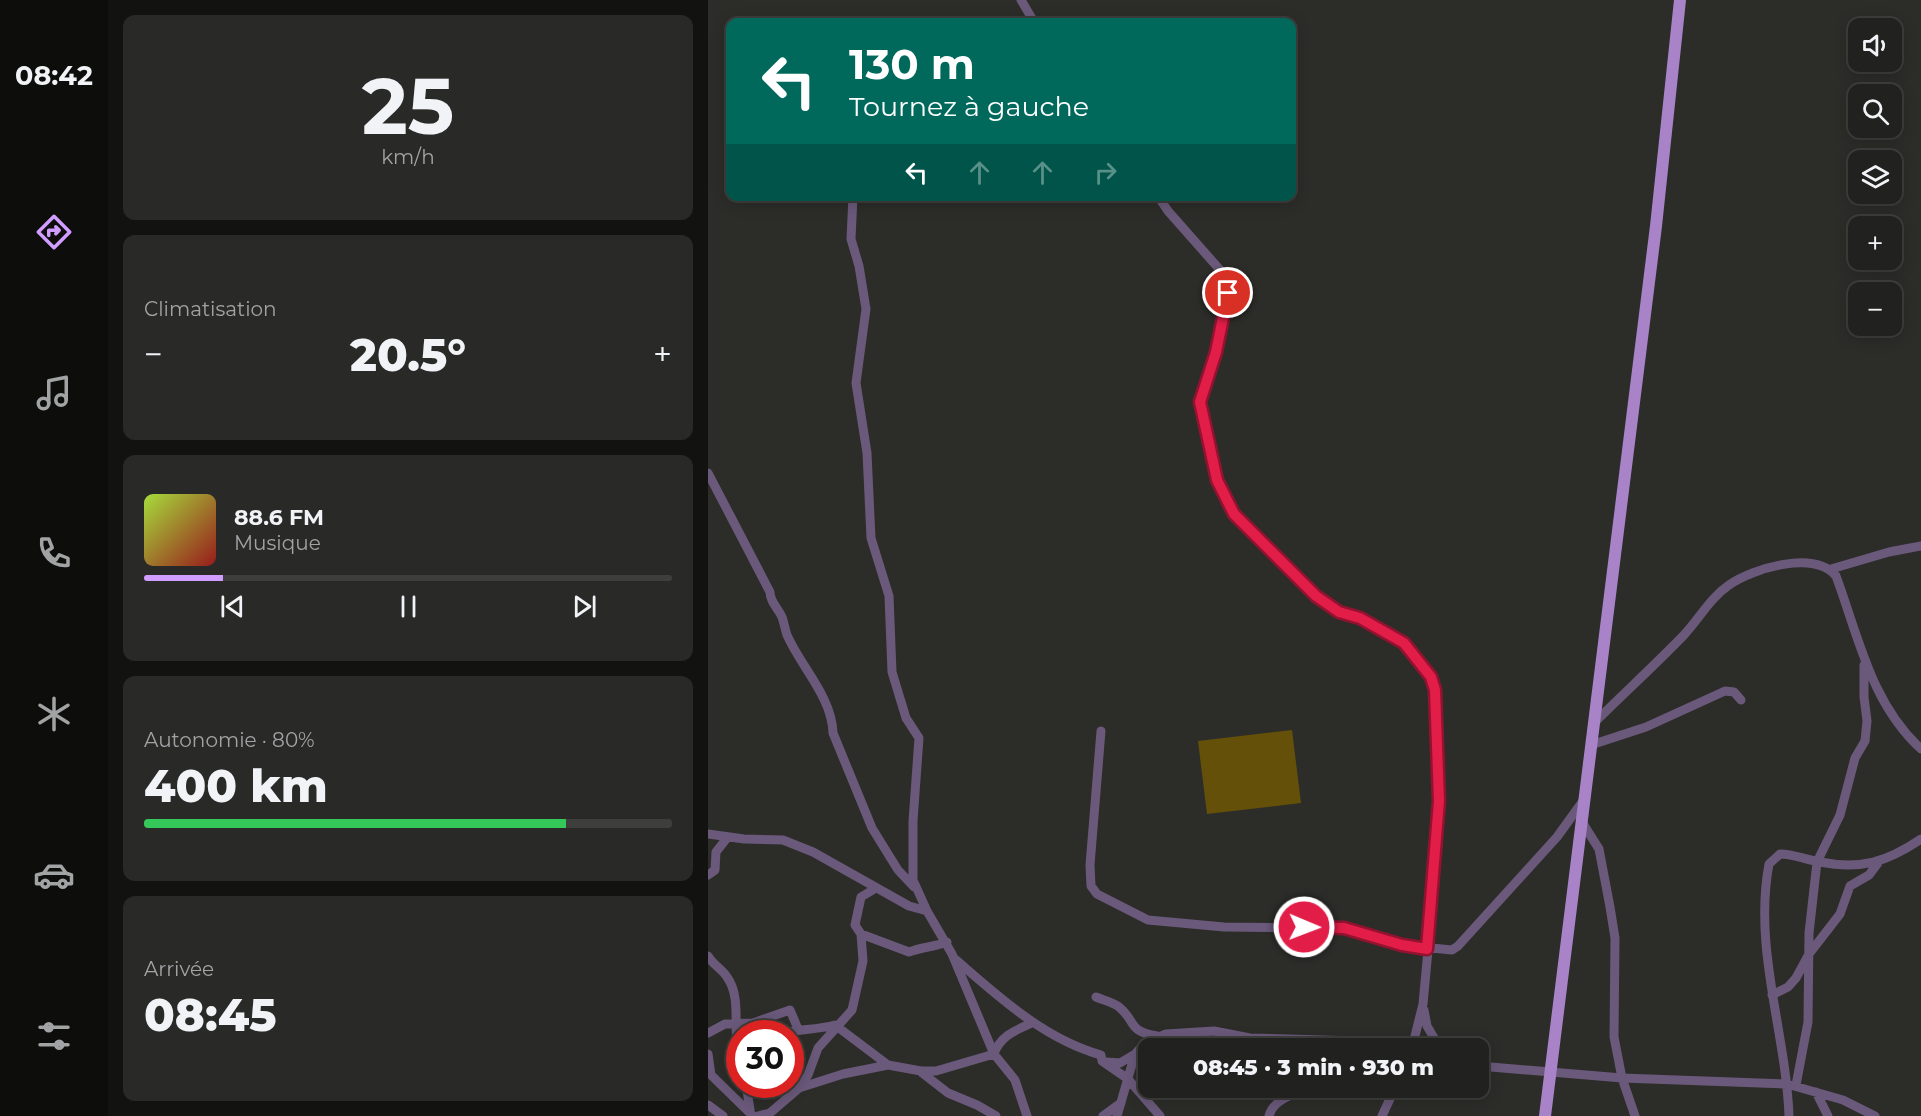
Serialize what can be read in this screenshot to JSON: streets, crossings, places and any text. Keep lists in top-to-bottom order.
{
  "page": {
    "tabs": "08:42",
    "tile": [
      ["25", "km/h"],
      "Climatisation",
      ["Autonomie · 80%", "400 km"],
      ["Arrivée", "08:45"]
    ],
    "map_buttons": ["+", "−"],
    "turn": ["130 m", "Tournez à gauche"],
    "heat": ["−", "20.5°", "+"],
    "song": ["88.6 FM", "Musique"],
    "limit": "30",
    "trip": "08:45 · 3 min · 930 m"
  }
}
